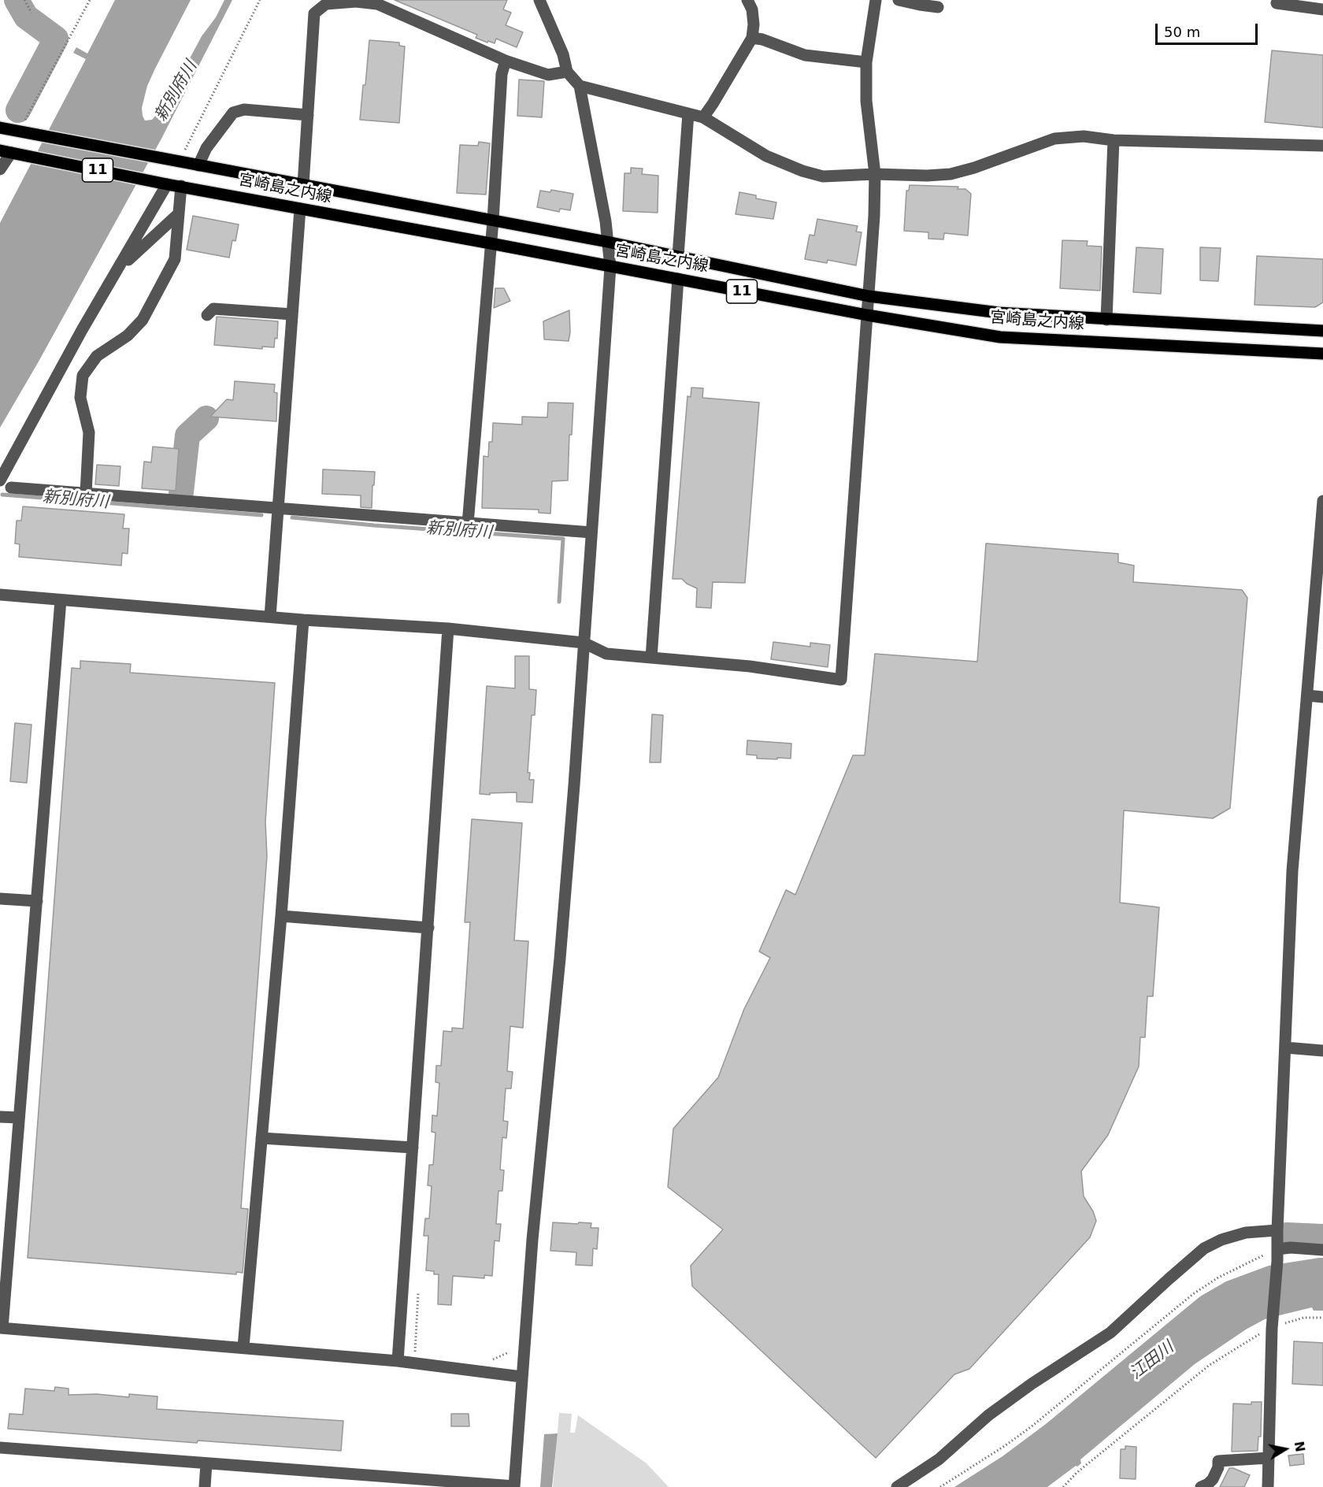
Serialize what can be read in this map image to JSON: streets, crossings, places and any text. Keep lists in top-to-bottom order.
{
  "streets": {
    "main road": ["11", "宮崎島之内線"]
  },
  "water": ["新別府川", "江田川"],
  "scale_bar": "50 m",
  "north": "right"
}
